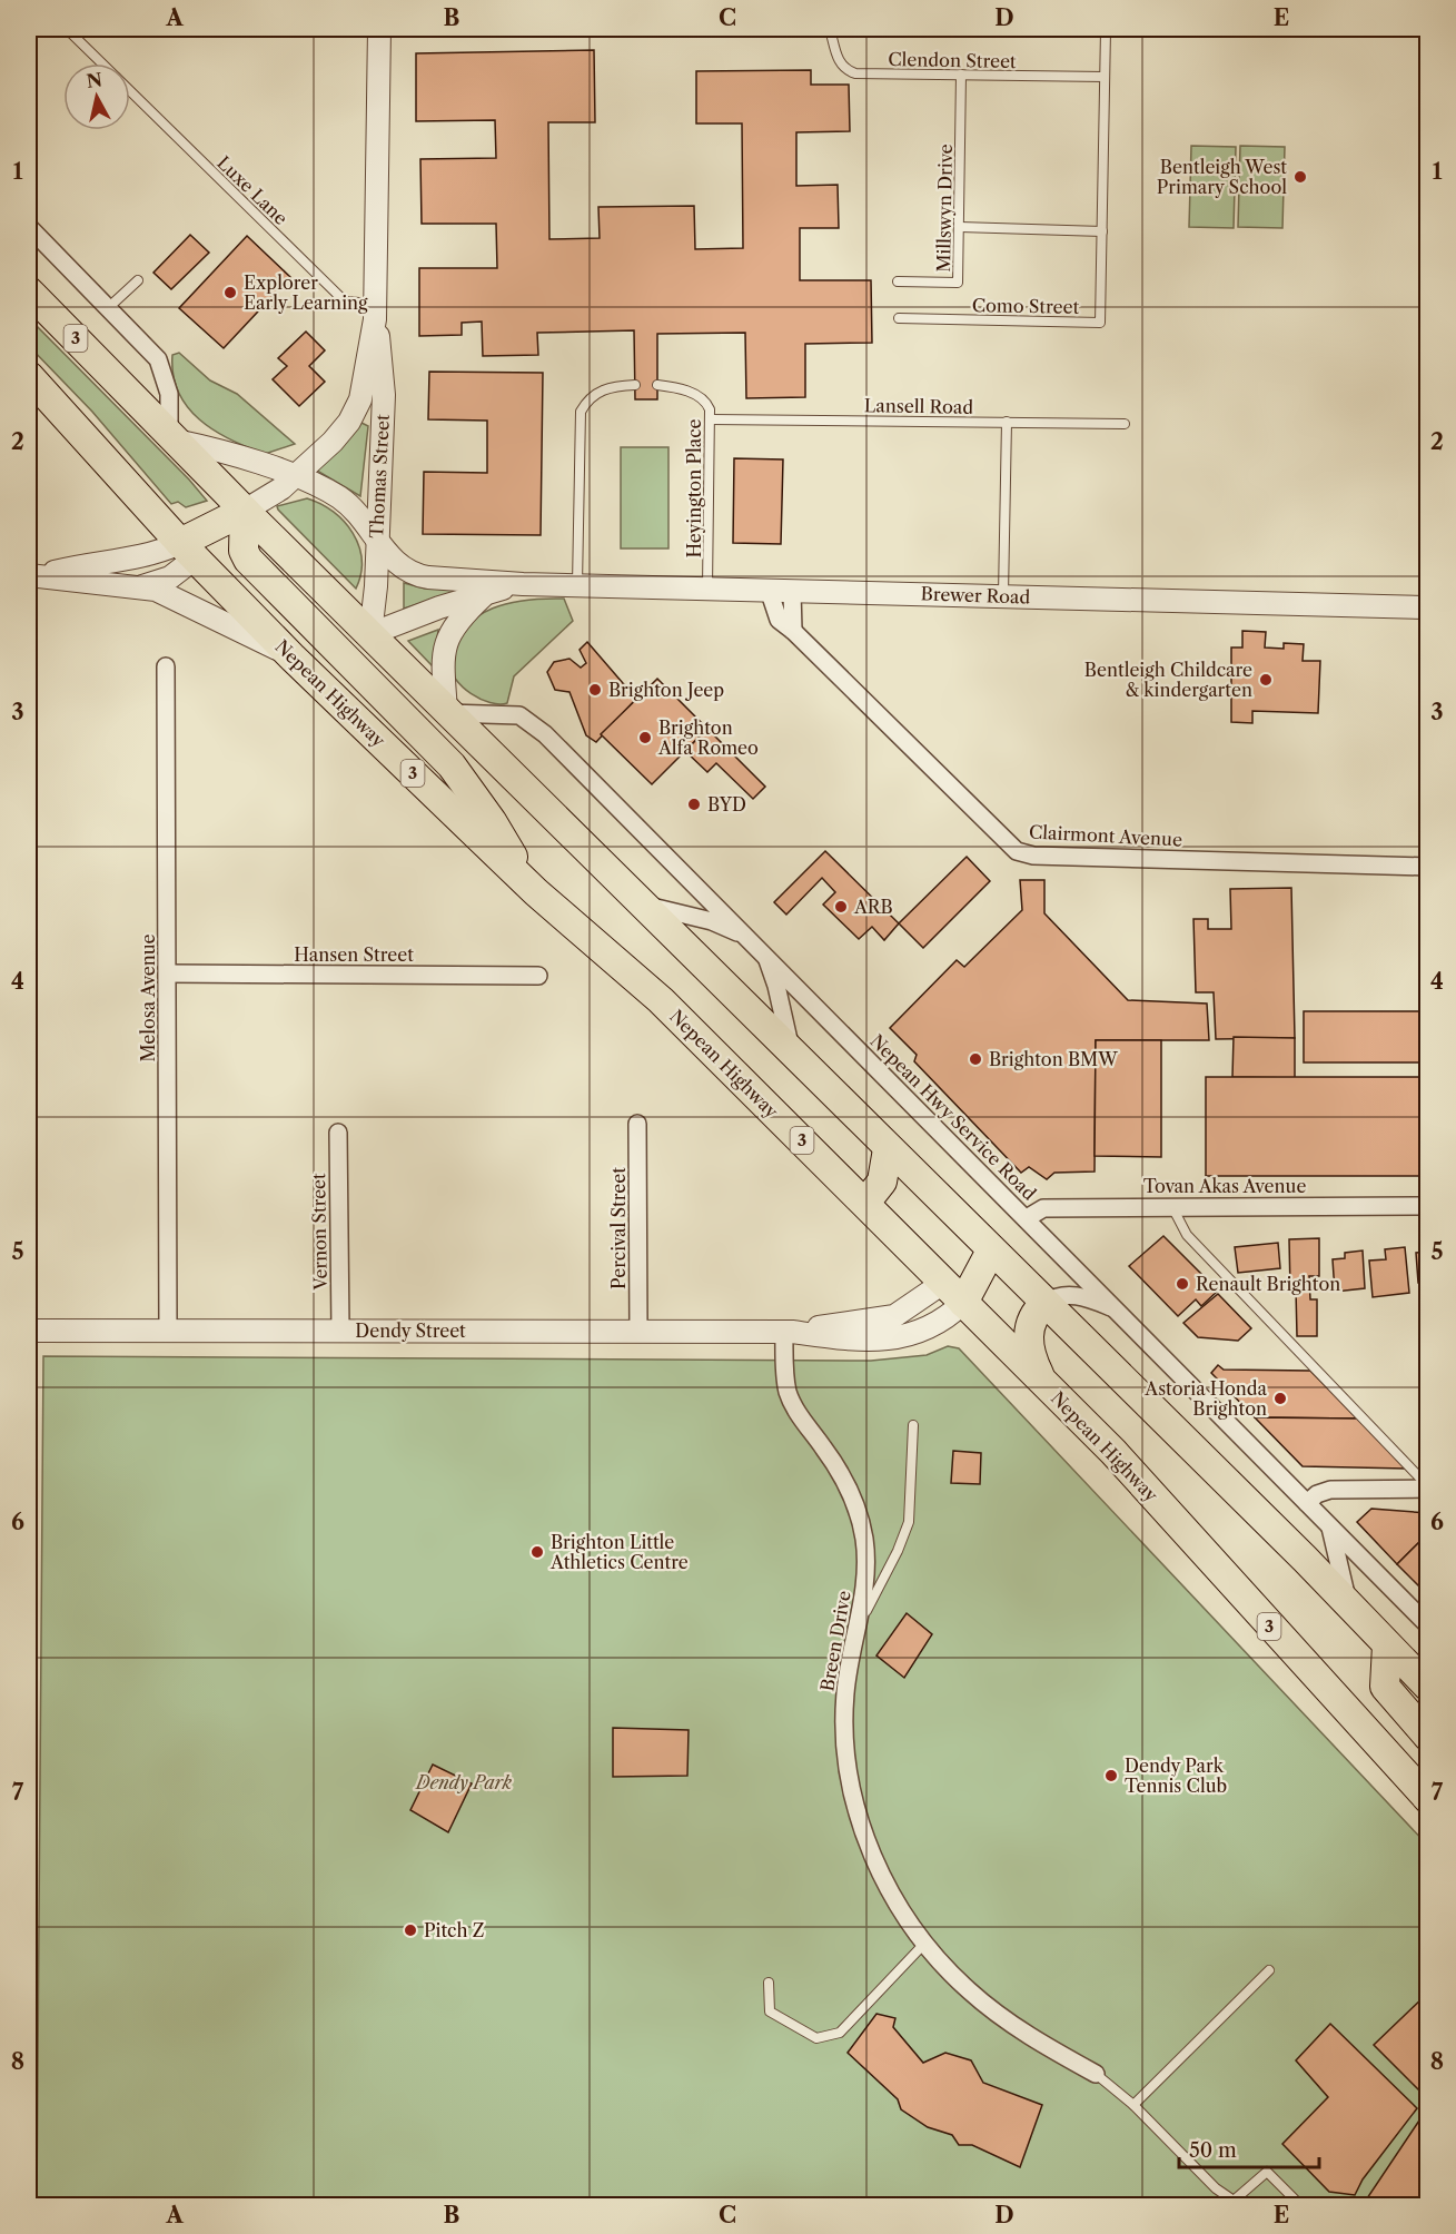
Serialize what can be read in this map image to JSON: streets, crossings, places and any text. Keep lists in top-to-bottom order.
{
  "streets": {
    "highway": ["3", "Nepean Highway"],
    "street": [
      "Thomas Street",
      "Brewer Road",
      "Clairmont Avenue",
      "Hansen Street",
      "Melosa Avenue",
      "Nepean Hwy Service Road",
      "Tovan Akas Avenue",
      "Percival Street",
      "Vernon Street",
      "Dendy Street",
      "Breen Drive"
    ],
    "lane": [
      "Clendon Street",
      "Luxe Lane",
      "Millswyn Drive",
      "Como Street",
      "Lansell Road",
      "Heyington Place"
    ]
  },
  "crossings": [
    ["Clendon Street", "Millswyn Drive"],
    ["Clendon Street", "Como Street"],
    ["Luxe Lane", "Thomas Street"],
    ["3", "Thomas Street"],
    ["3", "Brewer Road"],
    ["3", "Nepean Hwy Service Road"],
    ["Lansell Road", "Heyington Place"],
    ["Thomas Street", "Brewer Road"],
    ["Heyington Place", "Brewer Road"],
    ["Brewer Road", "Clairmont Avenue"],
    ["Nepean Highway", "Dendy Street"],
    ["Hansen Street", "Melosa Avenue"],
    ["Melosa Avenue", "Dendy Street"],
    ["Nepean Hwy Service Road", "Tovan Akas Avenue"],
    ["Percival Street", "Dendy Street"],
    ["Vernon Street", "Dendy Street"],
    ["Dendy Street", "Breen Drive"]
  ],
  "parks": ["Dendy Park"],
  "places": [
    "Bentleigh West Primary School",
    "Explorer Early Learning",
    "Bentleigh Childcare & kindergarten",
    "Brighton Jeep",
    "Brighton Alfa Romeo",
    "BYD",
    "ARB",
    "Brighton BMW",
    "Renault Brighton",
    "Astoria Honda Brighton",
    "Brighton Little Athletics Centre",
    "Dendy Park Tennis Club",
    "Pitch Z"
  ],
  "scale_bar": "50 m",
  "north": "top",
  "grid": {
    "columns": [
      "A",
      "B",
      "C",
      "D",
      "E"
    ],
    "rows": [
      "1",
      "2",
      "3",
      "4",
      "5",
      "6",
      "7",
      "8"
    ]
  }
}
